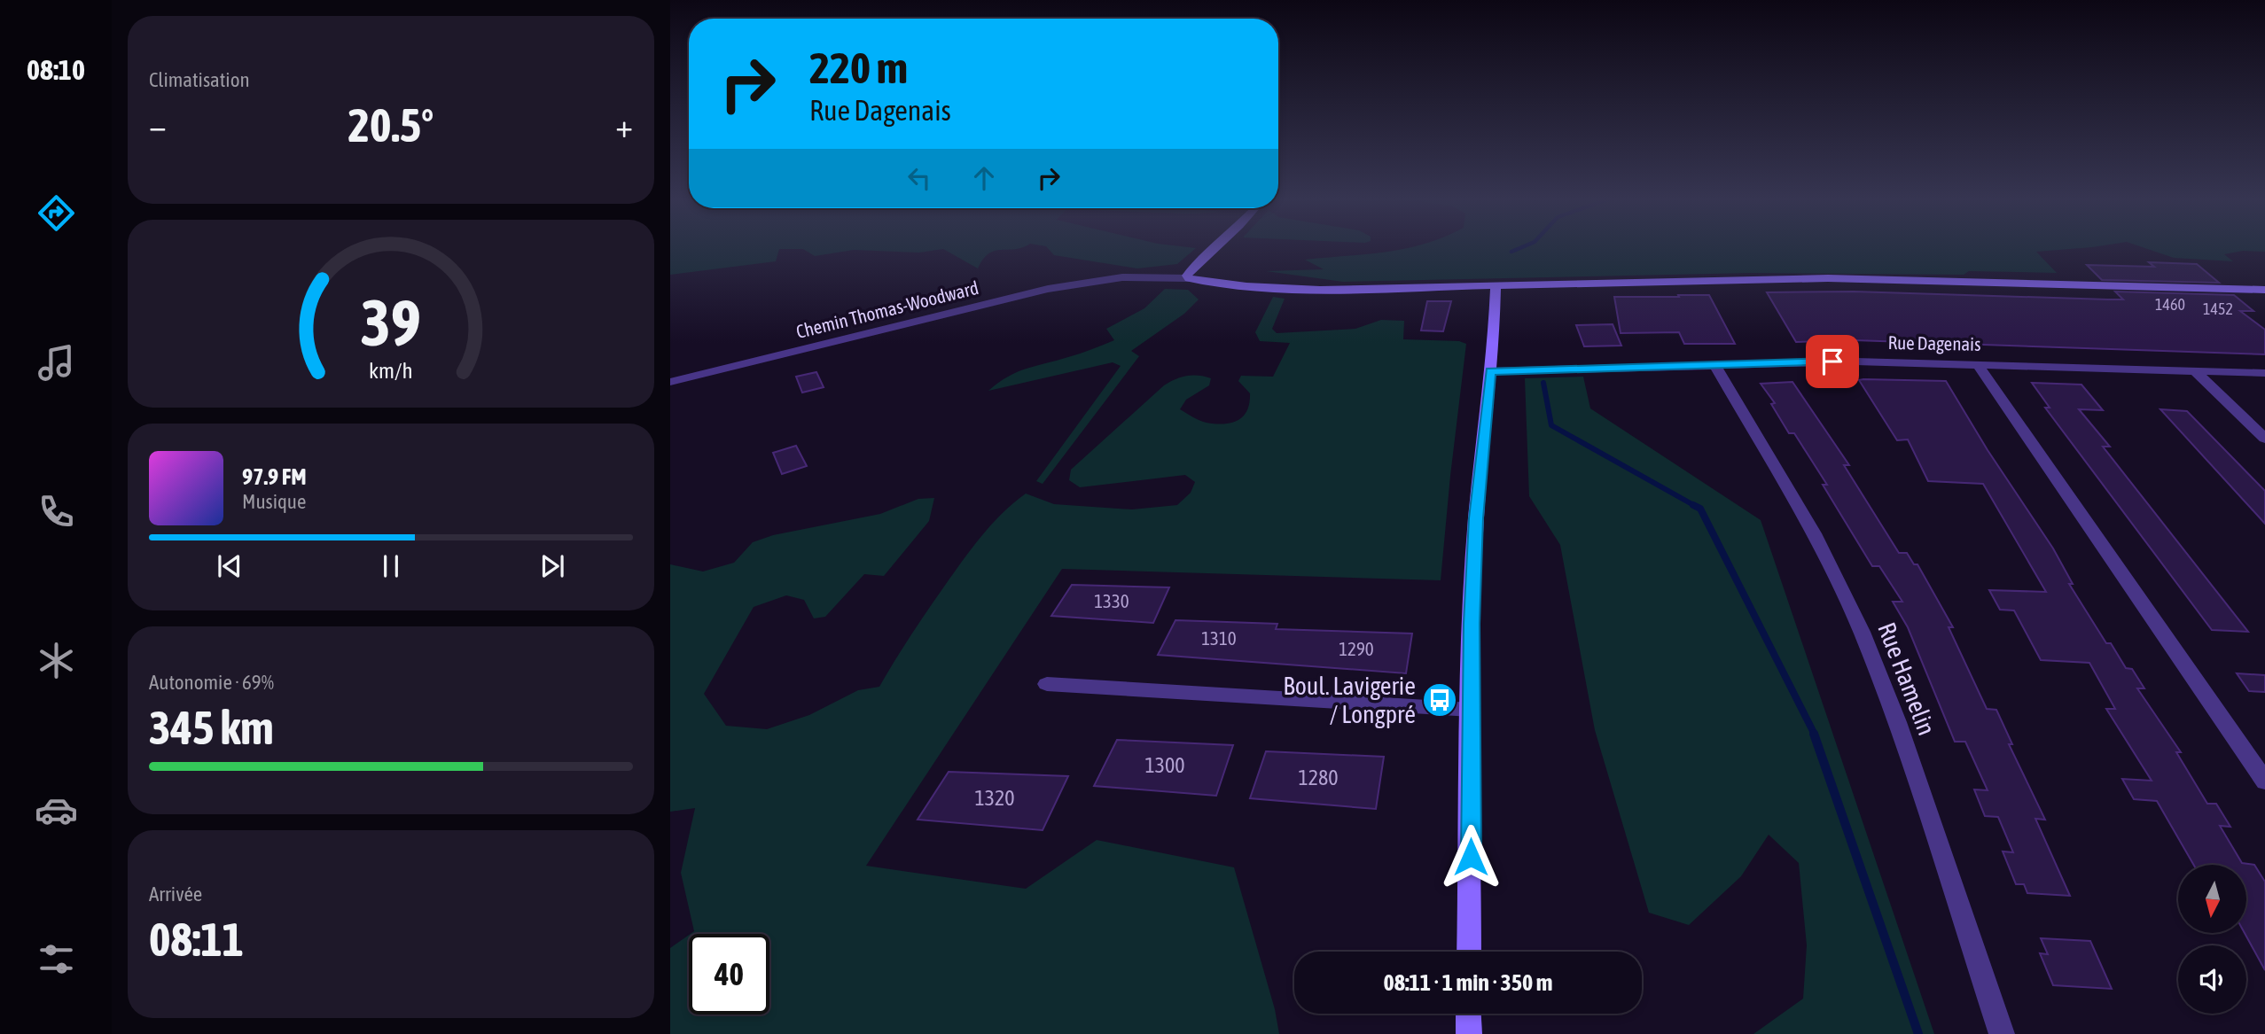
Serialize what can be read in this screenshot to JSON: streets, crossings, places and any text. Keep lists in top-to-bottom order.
{
  "streets": {
    "street": ["Chemin Thomas-Woodward", "Rue Dagenais", "Rue Hamelin"]
  },
  "crossings": [
    ["Rue Dagenais", "Rue Hamelin"]
  ],
  "places": {
    "bus stop": ["Boul. Lavigerie / Longpré"]
  },
  "house_numbers": [
    "1460",
    "1452",
    "1330",
    "1310",
    "1290",
    "1300",
    "1280",
    "1320"
  ],
  "north": "bottom",
  "page": {
    "tabs": "08:10",
    "tile": [
      "Climatisation",
      ["Autonomie · 69%", "345 km"],
      ["Arrivée", "08:11"]
    ],
    "turn": ["220 m", "Rue Dagenais"],
    "heat": ["−", "20.5°", "+"],
    "song": ["97.9 FM", "Musique"],
    "limit": "40",
    "trip": "08:11 · 1 min · 350 m",
    "gauge": ["39", "km/h"]
  }
}
